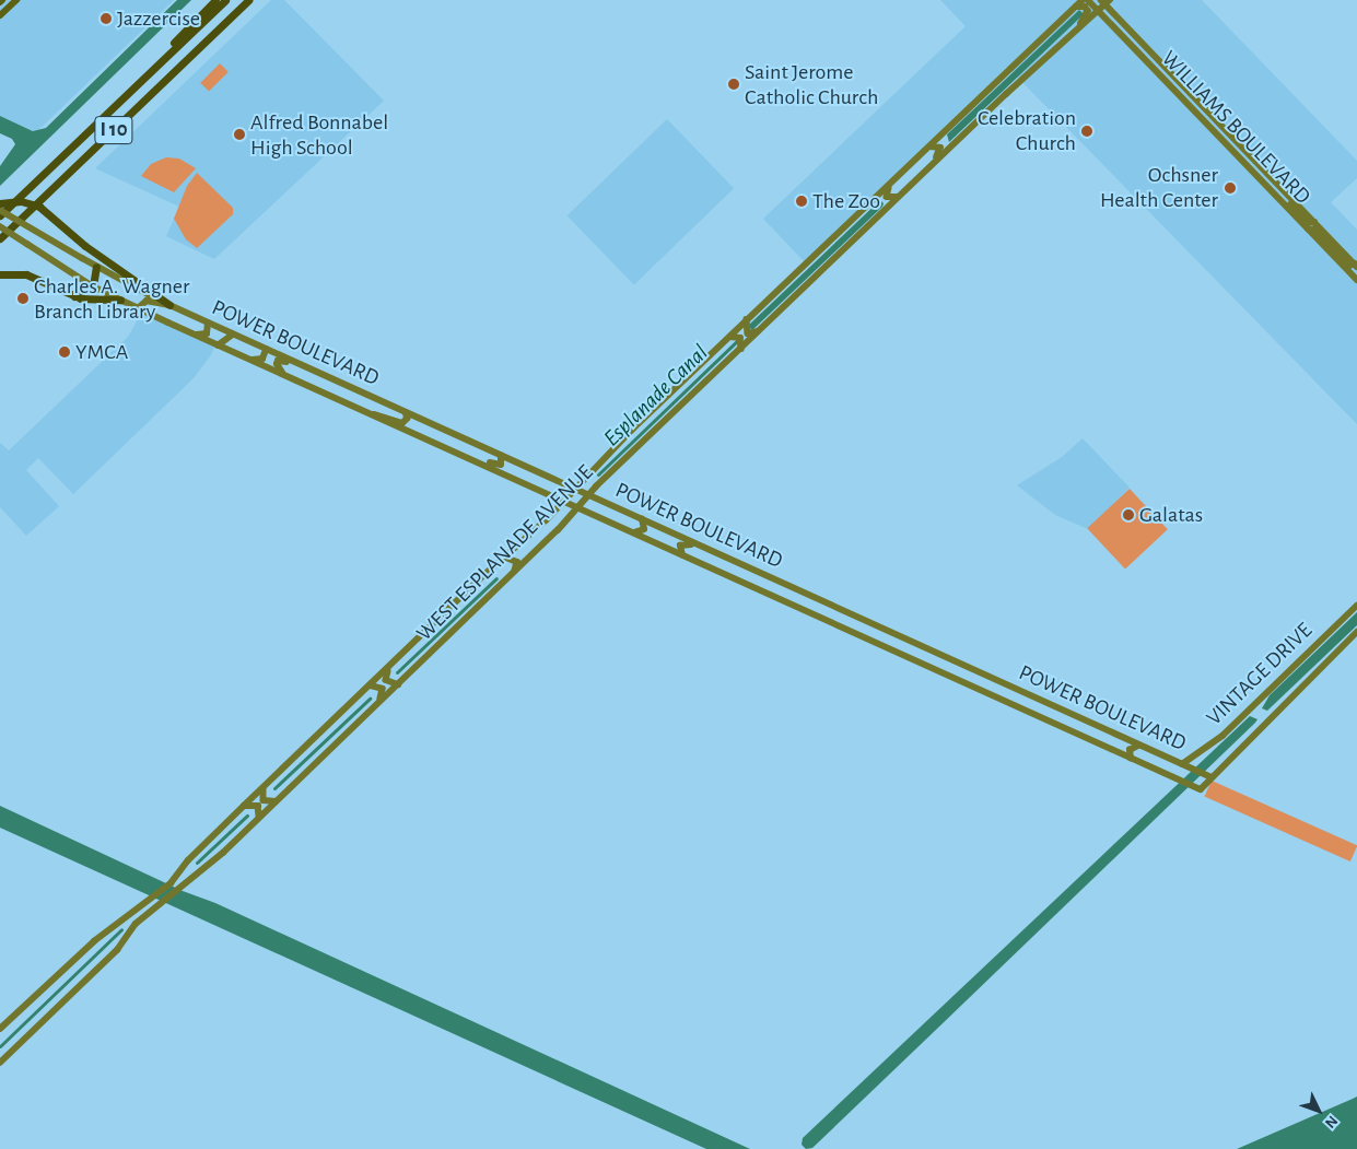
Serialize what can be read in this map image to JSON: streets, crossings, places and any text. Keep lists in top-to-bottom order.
{
  "streets": {
    "highway": ["I 10"],
    "main road": [
      "WILLIAMS BOULEVARD",
      "POWER BOULEVARD",
      "WEST ESPLANADE AVENUE",
      "VINTAGE DRIVE"
    ]
  },
  "crossings": [
    ["WILLIAMS BOULEVARD", "WEST ESPLANADE AVENUE"],
    ["POWER BOULEVARD", "WEST ESPLANADE AVENUE"],
    ["POWER BOULEVARD", "VINTAGE DRIVE"]
  ],
  "water": ["Esplanade Canal"],
  "places": [
    "Jazzercise",
    "Saint Jerome Catholic Church",
    "Celebration Church",
    "Alfred Bonnabel High School",
    "Ochsner Health Center",
    "The Zoo",
    "Charles A. Wagner Branch Library",
    "YMCA",
    "Galatas"
  ],
  "north": "bottom right"
}
